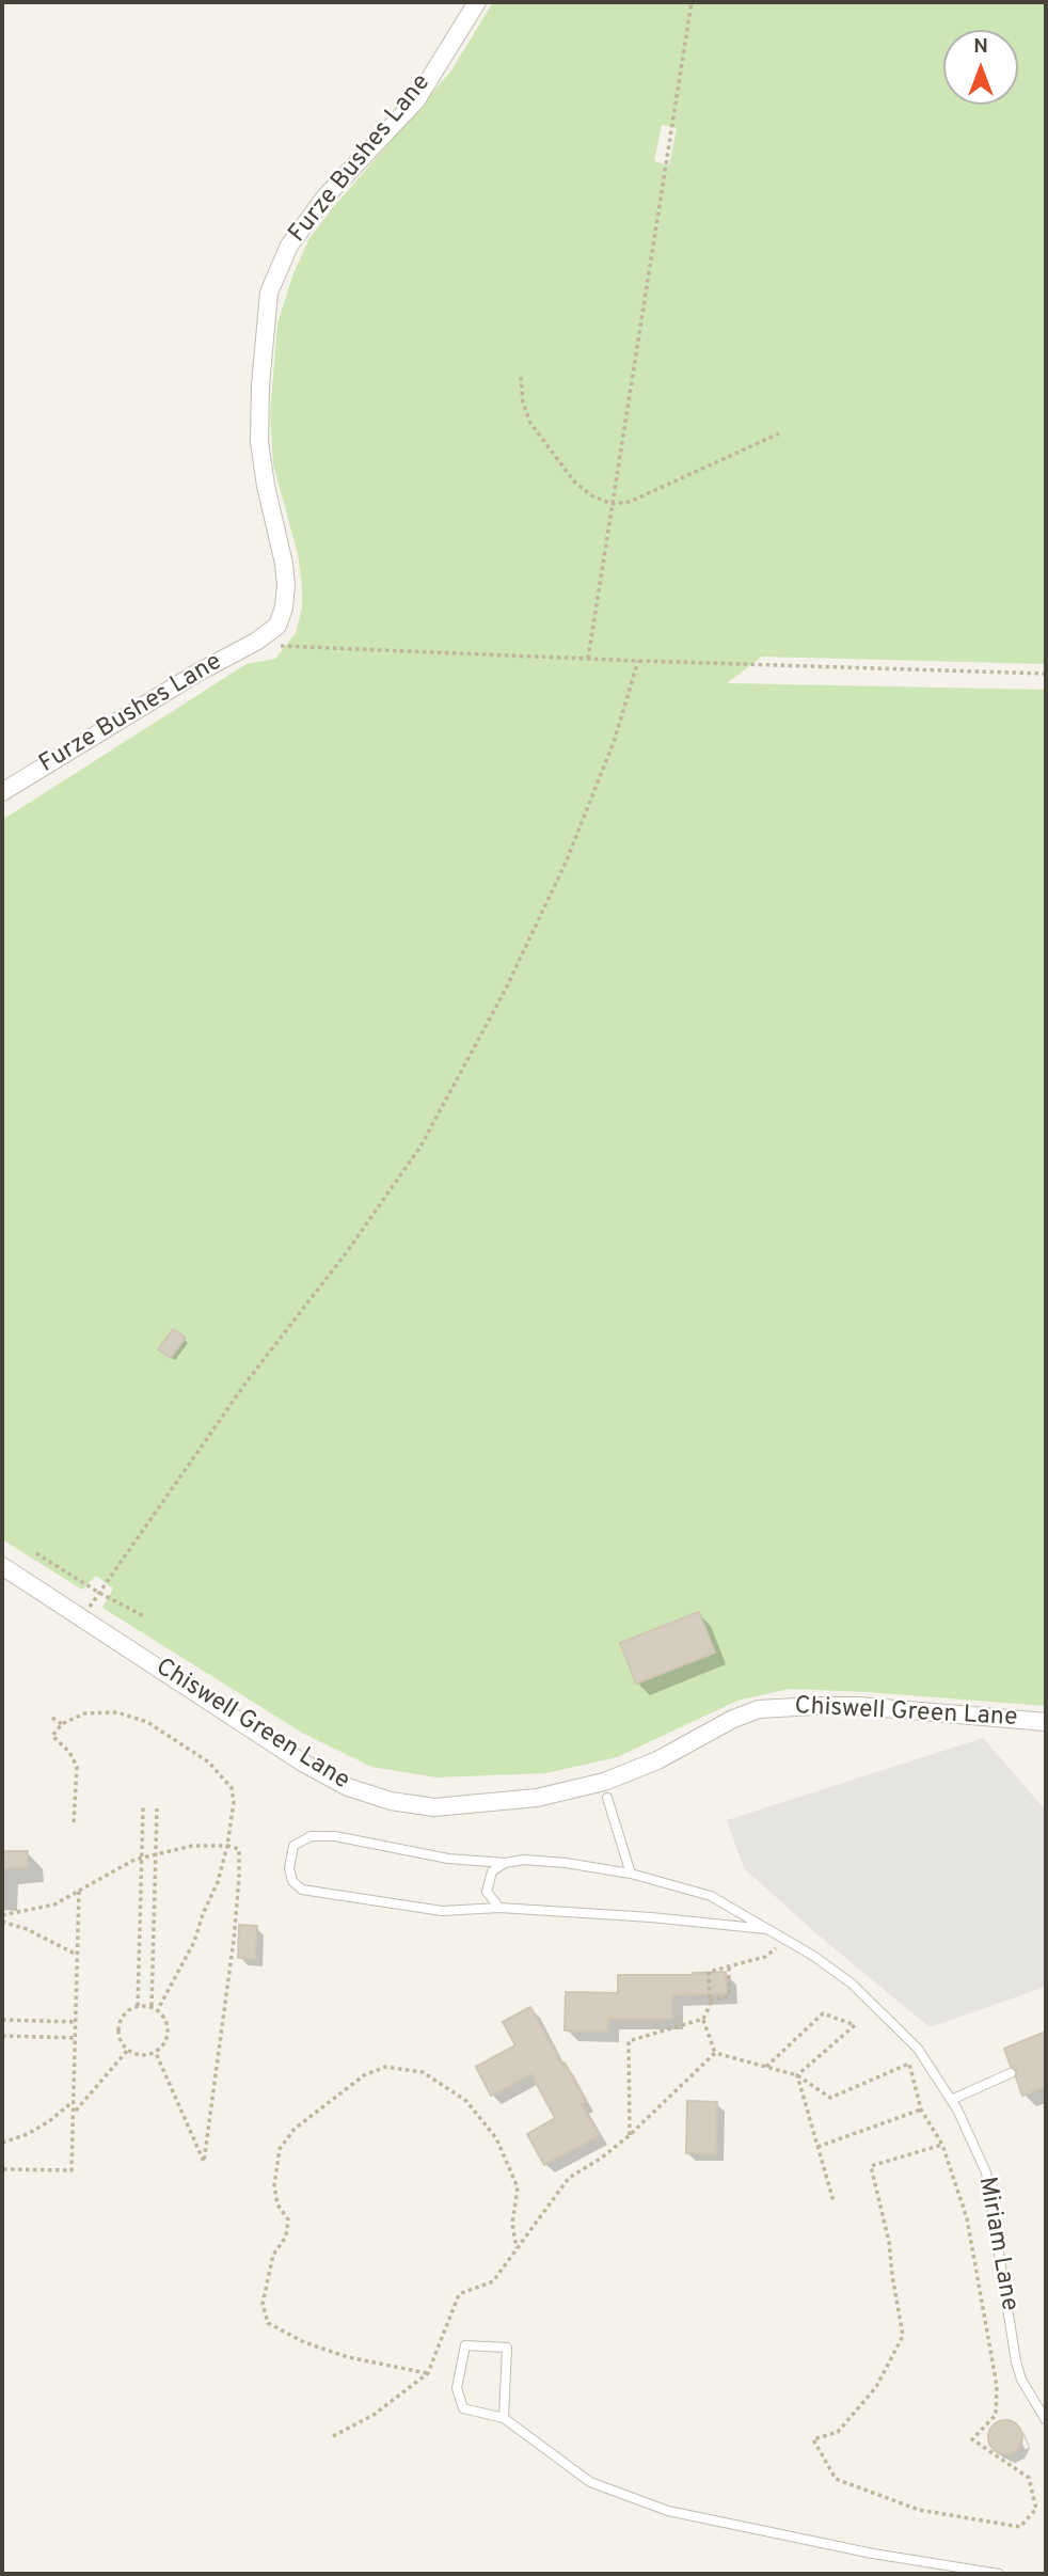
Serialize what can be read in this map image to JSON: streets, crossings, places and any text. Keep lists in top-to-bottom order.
{
  "streets": {
    "street": ["Furze Bushes Lane", "Chiswell Green Lane"],
    "lane": ["Miriam Lane"]
  },
  "north": "top"
}
